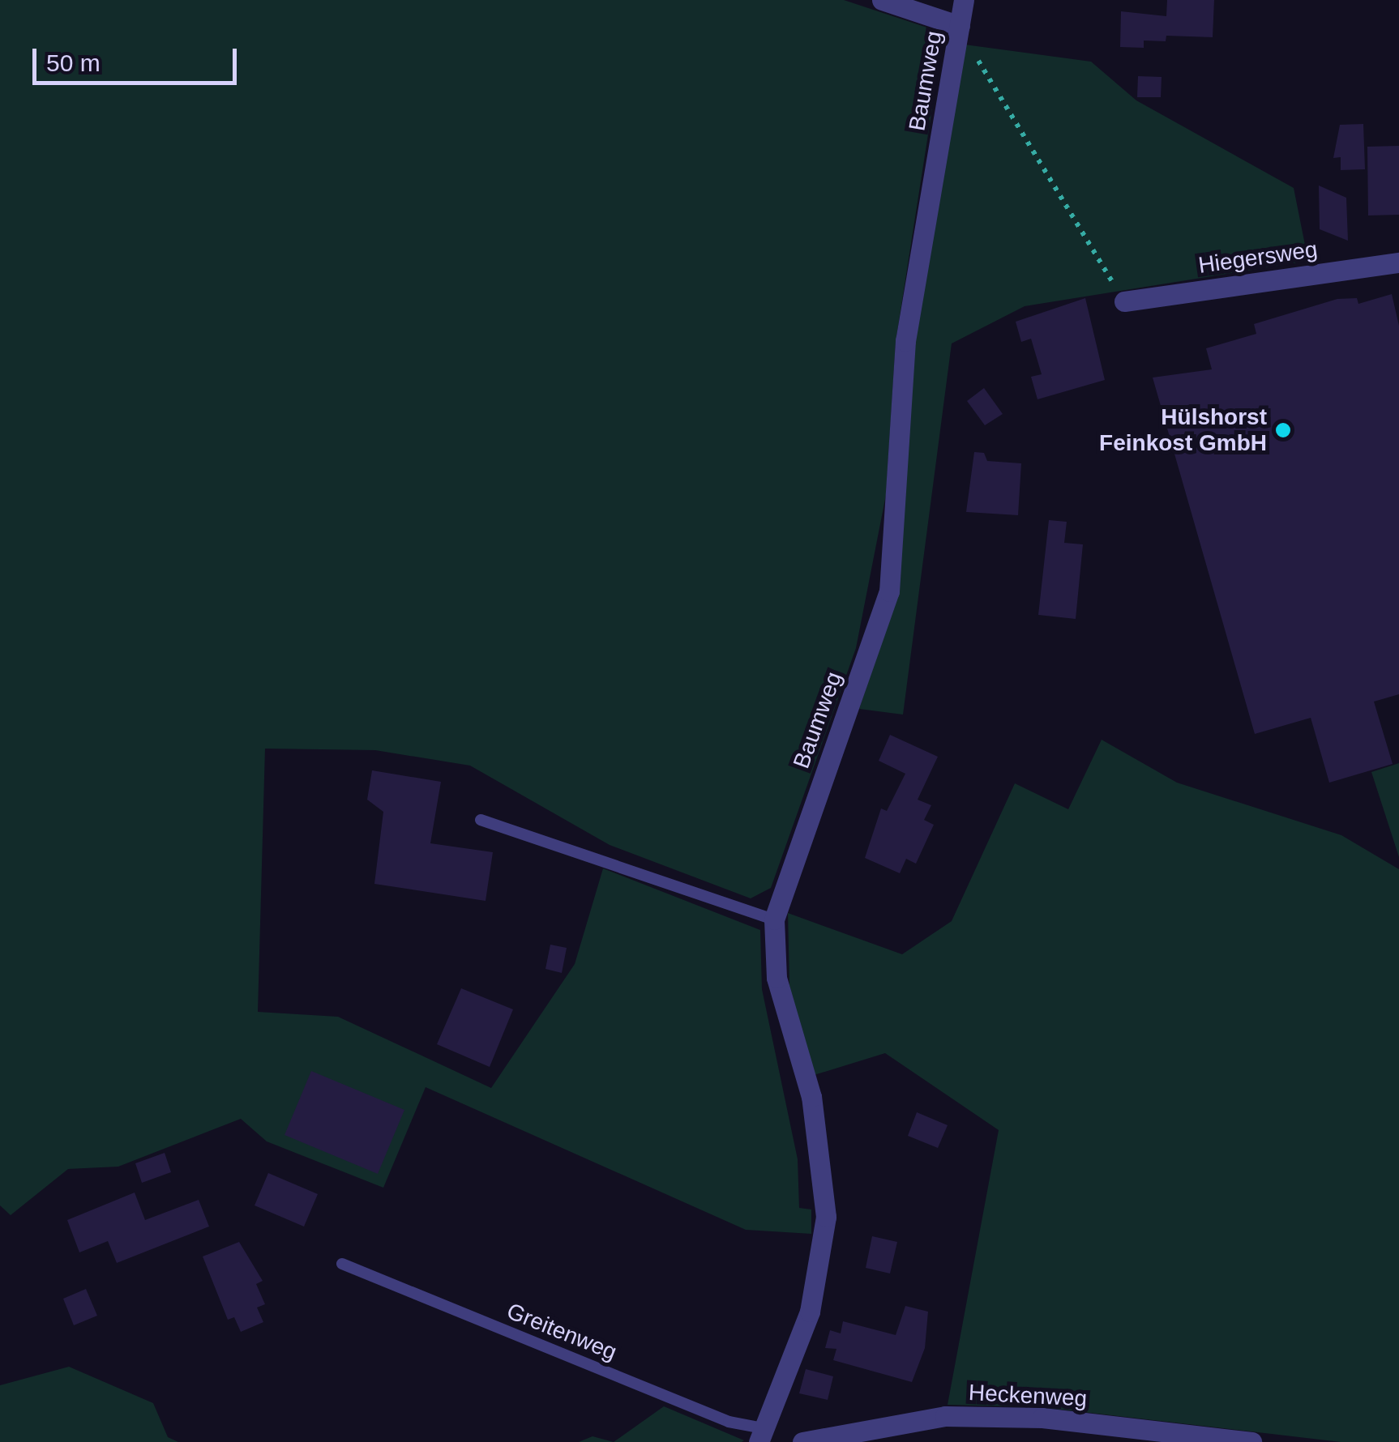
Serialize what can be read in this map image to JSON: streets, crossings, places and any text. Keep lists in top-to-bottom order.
{
  "streets": {
    "street": ["Baumweg", "Hiegersweg", "Heckenweg"],
    "lane": ["Greitenweg"]
  },
  "crossings": [
    ["Baumweg", "Greitenweg"]
  ],
  "places": ["Hülshorst Feinkost GmbH"],
  "scale_bar": "50 m"
}
